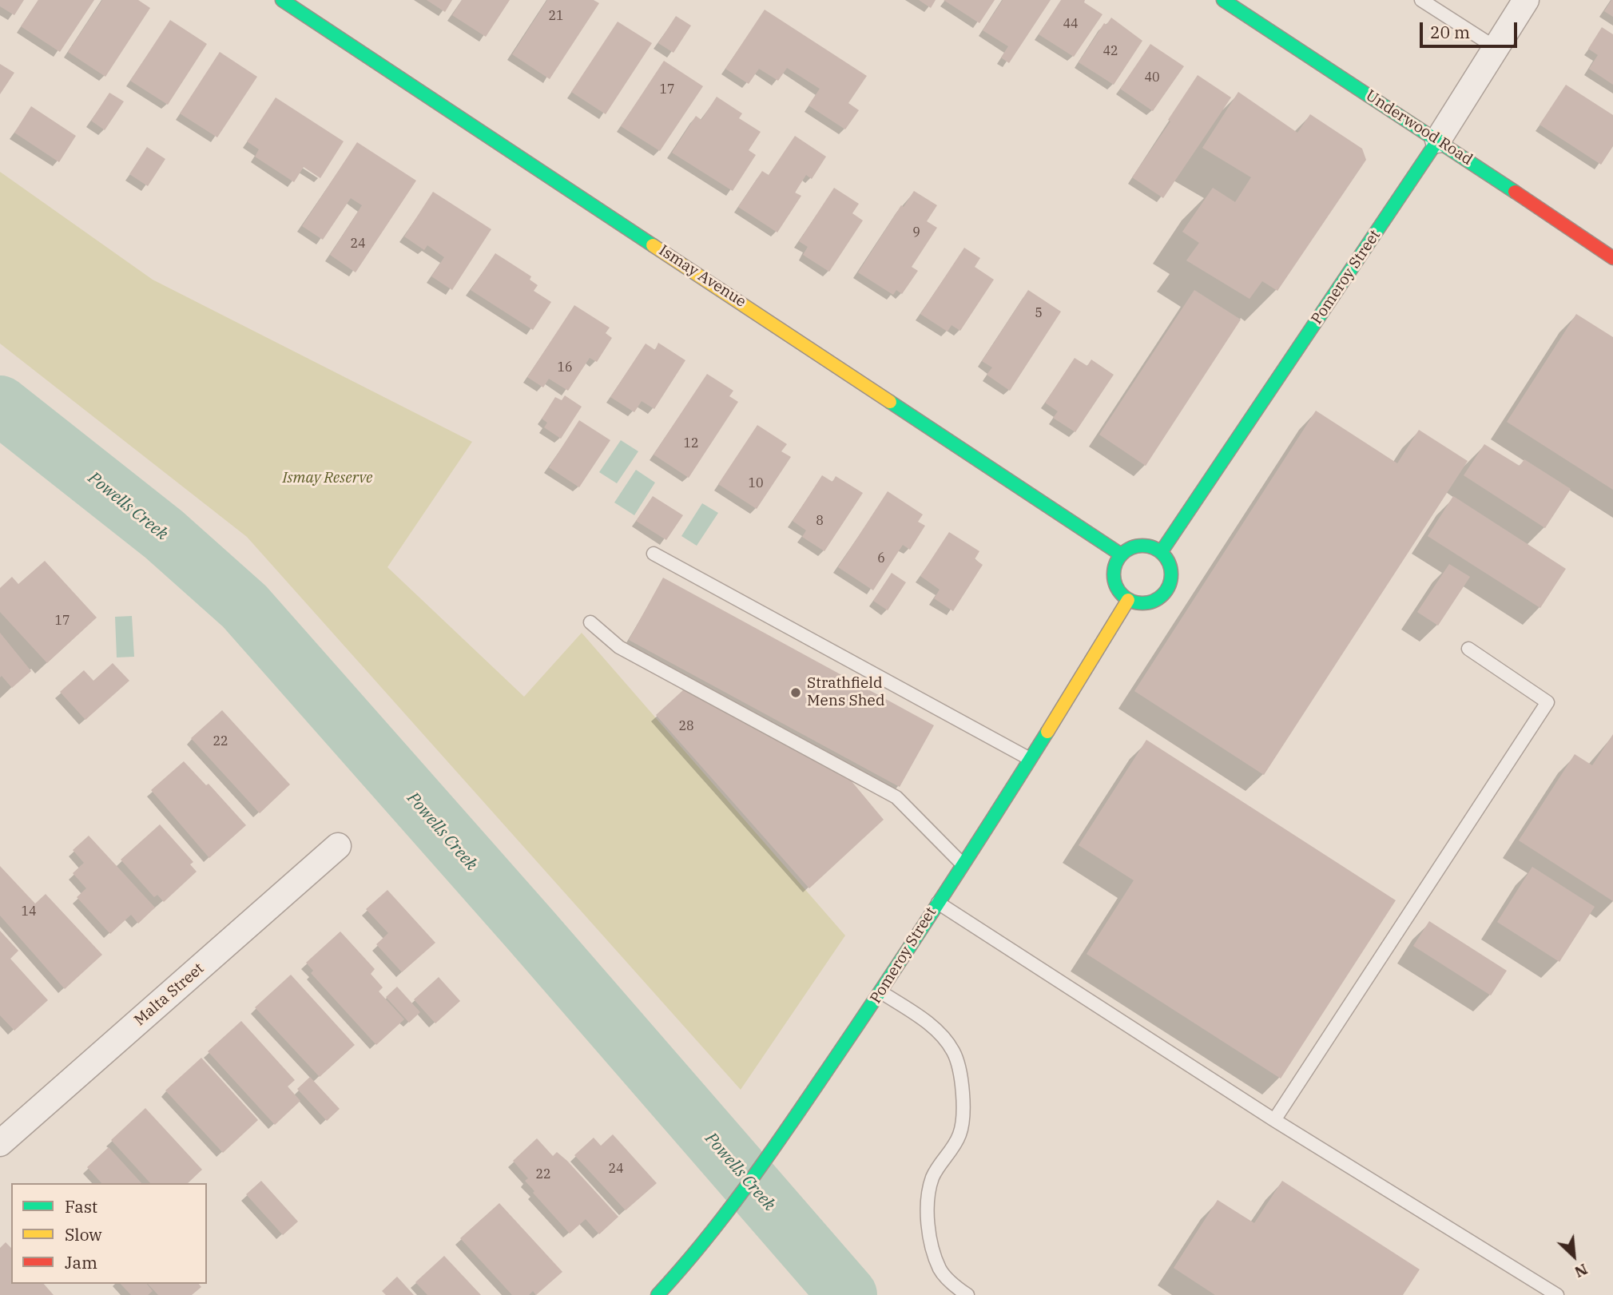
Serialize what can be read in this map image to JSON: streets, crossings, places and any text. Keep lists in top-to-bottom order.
{
  "streets": {
    "main road": ["Underwood Road", "Ismay Avenue", "Pomeroy Street"],
    "street": ["Malta Street"]
  },
  "crossings": [
    ["Underwood Road", "Pomeroy Street"],
    ["Ismay Avenue", "Pomeroy Street"]
  ],
  "water": ["Powells Creek"],
  "parks": ["Ismay Reserve"],
  "places": ["Strathfield Mens Shed"],
  "house_numbers": [
    "21",
    "44",
    "42",
    "40",
    "17",
    "9",
    "24",
    "5",
    "16",
    "12",
    "10",
    "8",
    "6",
    "17",
    "28",
    "22",
    "14",
    "24",
    "22"
  ],
  "legend": ["Fast", "Slow", "Jam"],
  "scale_bar": "20 m",
  "north": "bottom right"
}
